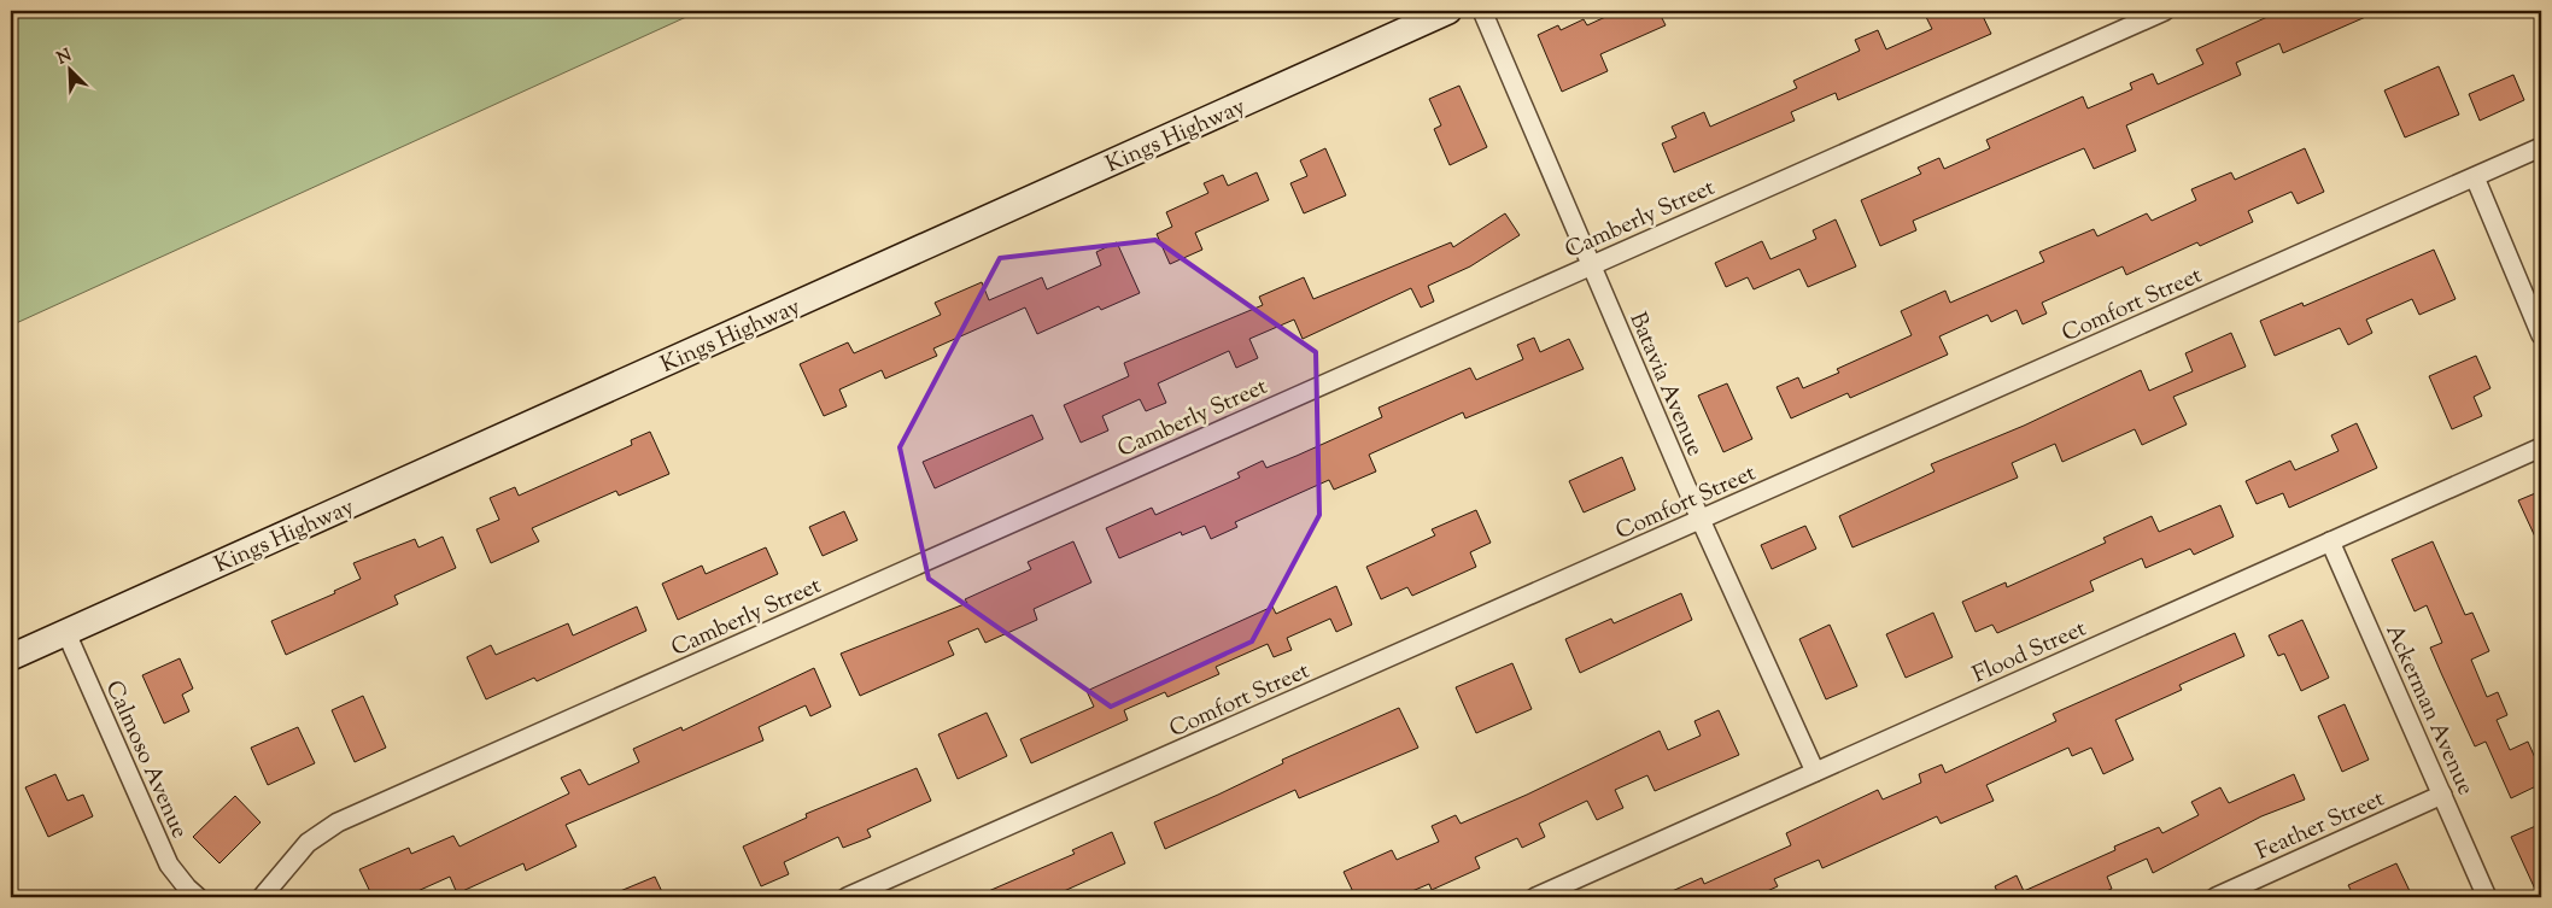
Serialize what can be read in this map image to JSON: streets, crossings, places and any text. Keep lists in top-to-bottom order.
{
  "streets": {
    "street": [
      "Kings Highway",
      "Camberly Street",
      "Comfort Street",
      "Batavia Avenue",
      "Flood Street",
      "Ackerman Avenue",
      "Calmoso Avenue",
      "Feather Street"
    ]
  },
  "crossings": [
    ["Kings Highway", "Calmoso Avenue"],
    ["Camberly Street", "Batavia Avenue"],
    ["Comfort Street", "Batavia Avenue"],
    ["Batavia Avenue", "Flood Street"],
    ["Flood Street", "Ackerman Avenue"],
    ["Ackerman Avenue", "Feather Street"]
  ],
  "north": "top left"
}
